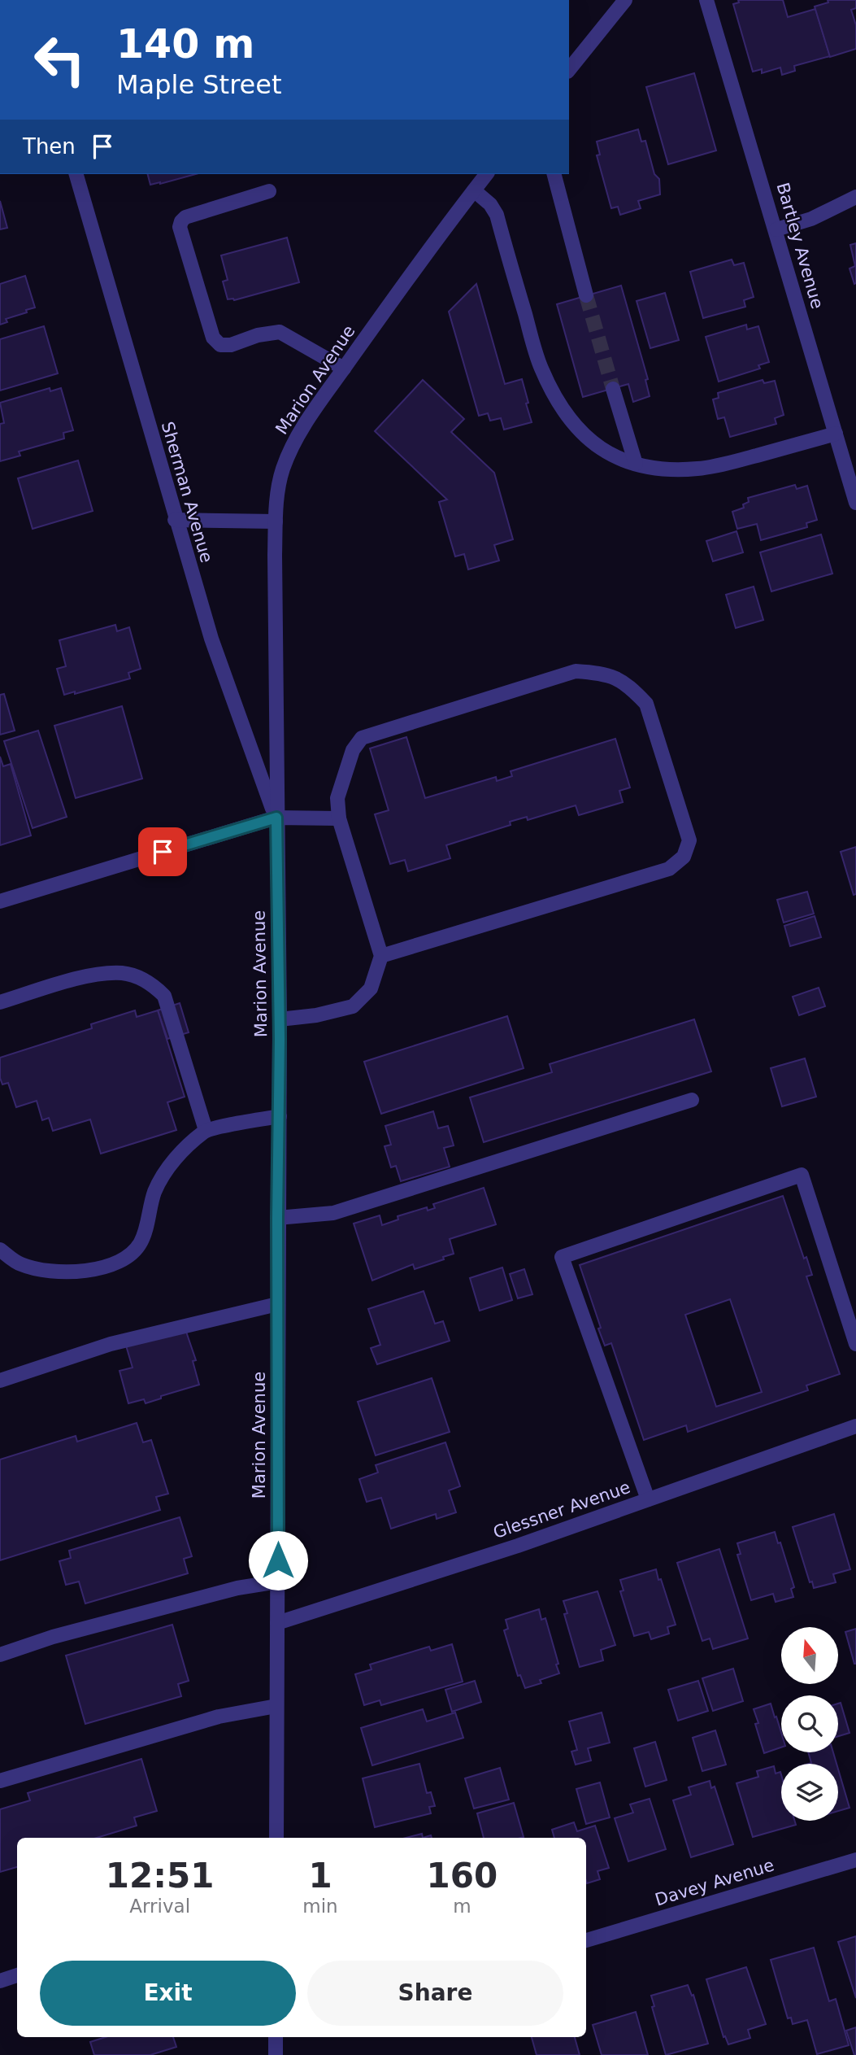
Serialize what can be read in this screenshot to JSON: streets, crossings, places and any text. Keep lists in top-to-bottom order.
{
  "streets": {
    "street": [
      "Bartley Avenue",
      "Marion Avenue",
      "Sherman Avenue",
      "Glessner Avenue",
      "Davey Avenue"
    ]
  },
  "crossings": [
    ["Marion Avenue", "Sherman Avenue"],
    ["Marion Avenue", "Glessner Avenue"]
  ],
  "north": "top",
  "page": {
    "turn": ["140 m", "Maple Street"],
    "then": "Then",
    "eta": [
      "12:51",
      "Arrival",
      "1",
      "min",
      "160",
      "m"
    ],
    "buttons": ["Exit", "Share"]
  }
}
